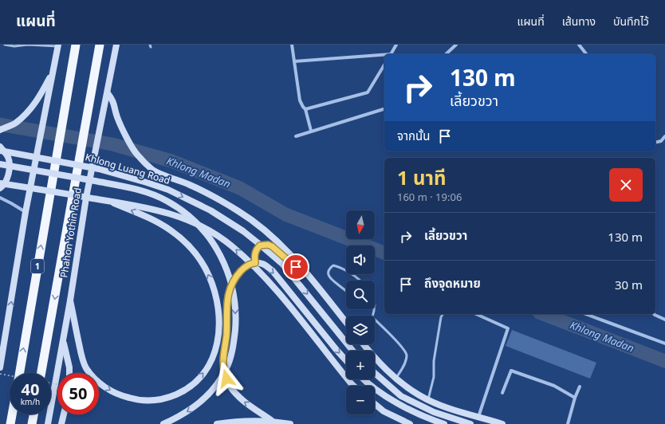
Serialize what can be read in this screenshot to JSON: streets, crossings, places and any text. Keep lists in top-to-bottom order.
{
  "streets": {
    "highway": ["Phahon Yothin Road", "1"],
    "main road": ["Khlong Luang Road"]
  },
  "water": ["Khlong Madan"],
  "north": "bottom",
  "page": {
    "header": "แผนที่",
    "nav": ["แผนที่", "เส้นทาง", "บันทึกไว้"],
    "turn": ["130 m", "เลี้ยวขวา"],
    "then": "จากนั้น",
    "heading": ["1 นาที", "160 m · 19:06"],
    "map_buttons": ["+", "−"],
    "list": [
      {
        "name": "เลี้ยวขวา",
        "value": "130 m"
      },
      {
        "name": "ถึงจุดหมาย",
        "value": "30 m"
      }
    ],
    "speed": "40 km/h",
    "limit": "50"
  }
}
